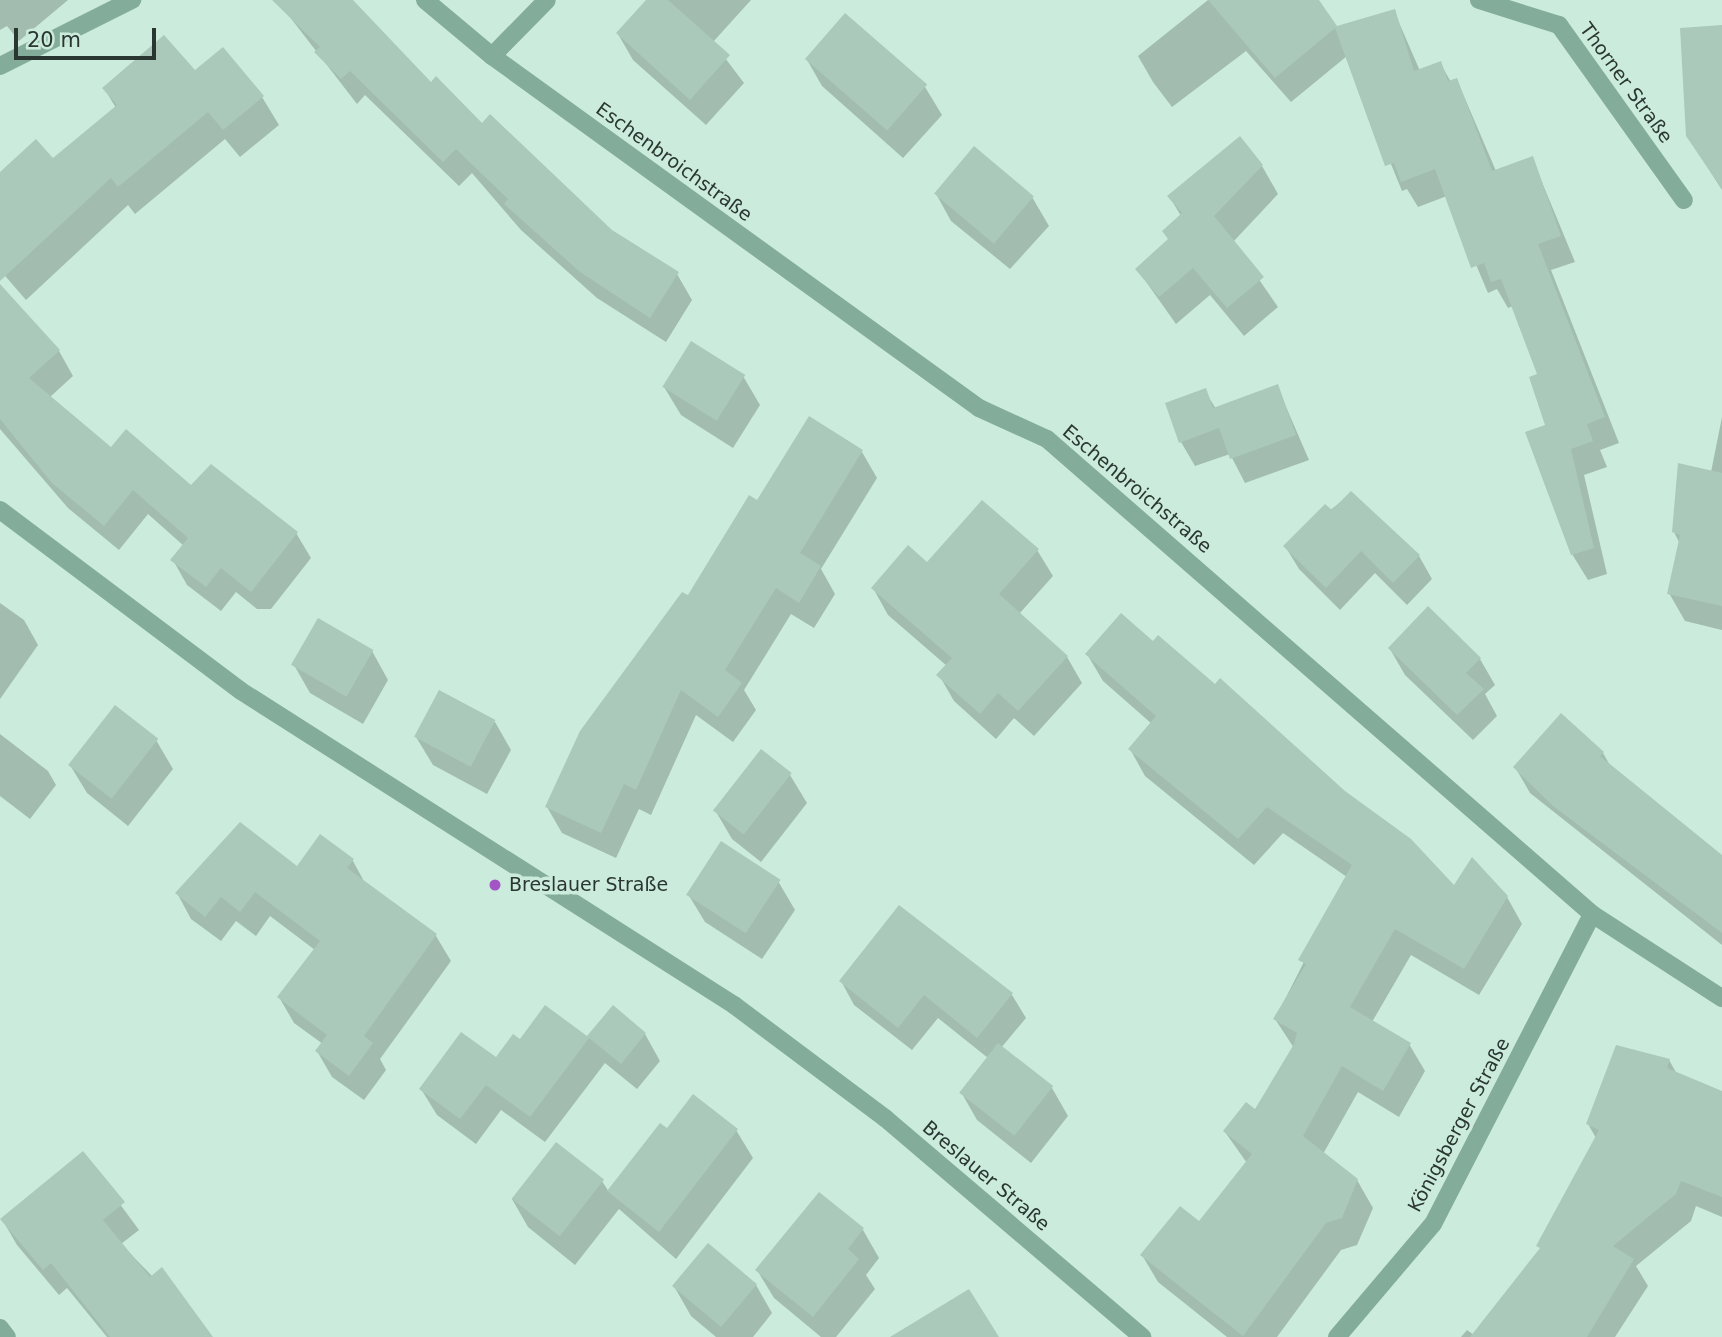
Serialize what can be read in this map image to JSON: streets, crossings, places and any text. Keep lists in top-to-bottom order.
{
  "streets": {
    "street": [
      "Thorner Straße",
      "Eschenbroichstraße",
      "Königsberger Straße",
      "Breslauer Straße"
    ]
  },
  "crossings": [
    ["Eschenbroichstraße", "Königsberger Straße"]
  ],
  "places": ["Breslauer Straße"],
  "scale_bar": "20 m"
}
